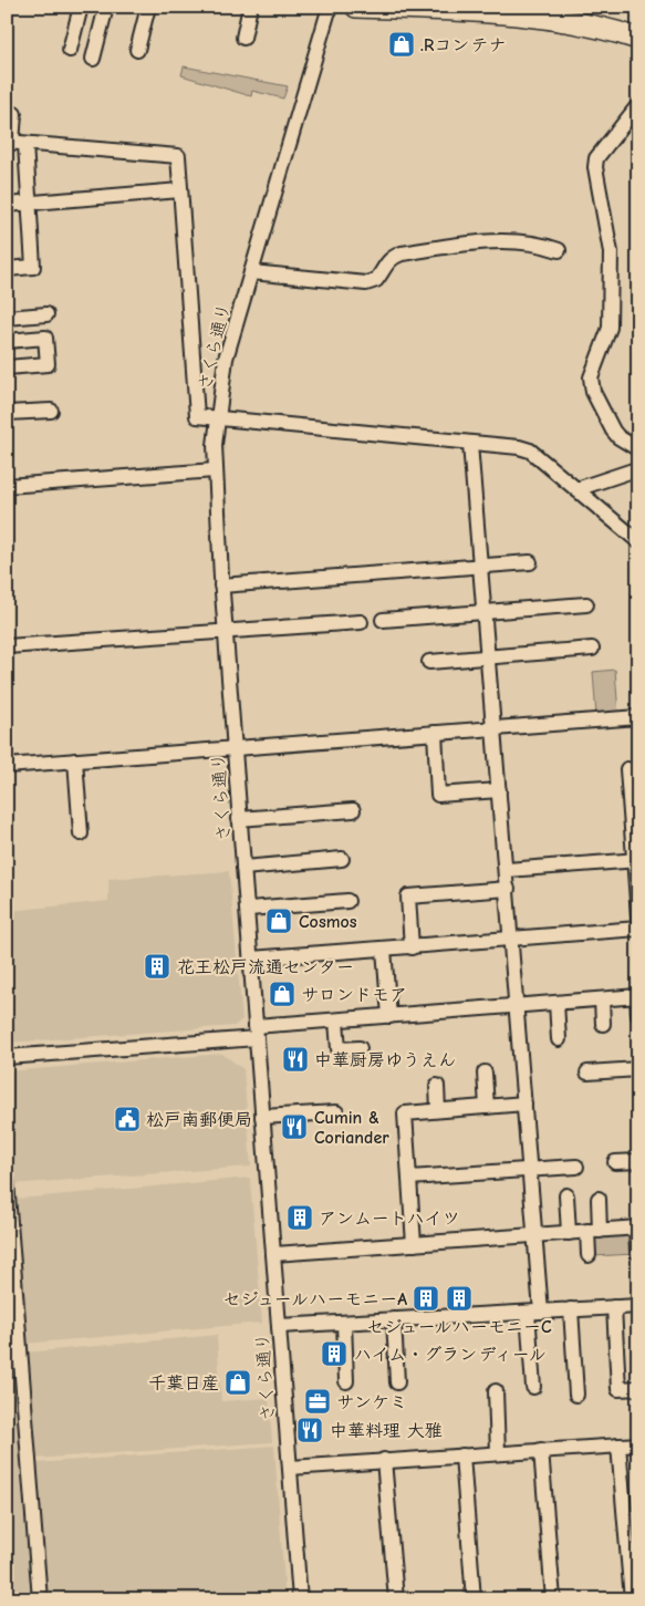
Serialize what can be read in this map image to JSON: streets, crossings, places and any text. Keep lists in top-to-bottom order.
{
  "streets": {
    "street": ["さくら通り"]
  },
  "places": {
    "shop": [
      ".Rコンテナ",
      "Cosmos",
      "サロンドモア",
      "千葉日産"
    ],
    "building": [
      "花王松戸流通センター",
      "アンムートハイツ",
      "セジュールハーモニーA",
      "セジュールハーモニーC",
      "ハイム・グランディール"
    ],
    "restaurant": ["中華厨房ゆうえん", "Cumin & Coriander", "中華料理 大雅"],
    "public building": ["松戸南郵便局"],
    "office": ["サンケミ"]
  }
}
